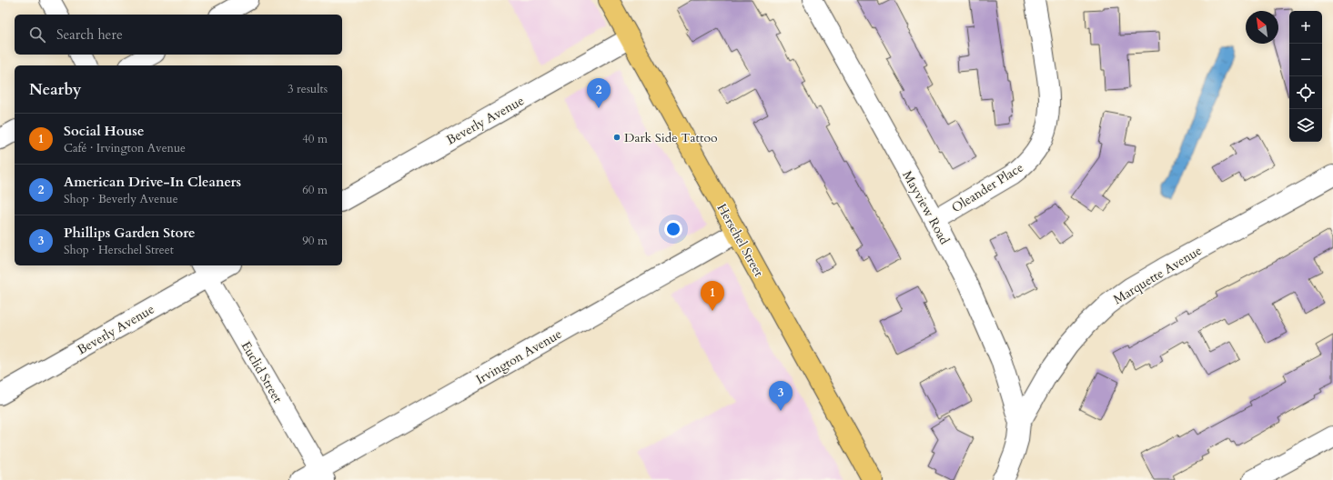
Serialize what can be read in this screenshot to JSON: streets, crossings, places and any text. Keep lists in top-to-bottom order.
{
  "streets": {
    "main road": ["Herschel Street"],
    "street": [
      "Beverly Avenue",
      "Oleander Place",
      "Mayview Road",
      "Marquette Avenue",
      "Irvington Avenue",
      "Euclid Street"
    ]
  },
  "crossings": [
    ["Beverly Avenue", "Herschel Street"],
    ["Beverly Avenue", "Euclid Street"],
    ["Oleander Place", "Mayview Road"],
    ["Mayview Road", "Marquette Avenue"],
    ["Herschel Street", "Irvington Avenue"],
    ["Irvington Avenue", "Euclid Street"]
  ],
  "places": ["Dark Side Tattoo"],
  "north": "top left",
  "page": {
    "map_buttons": ["+", "−"],
    "search": "Search here",
    "heading": ["Nearby", "3 results"],
    "pins": ["2", "1", "3"],
    "list": [
      {
        "mark": "1",
        "name": "Social House",
        "note": "Café · Irvington Avenue",
        "value": "40 m"
      },
      {
        "mark": "2",
        "name": "American Drive-In Cleaners",
        "note": "Shop · Beverly Avenue",
        "value": "60 m"
      },
      {
        "mark": "3",
        "name": "Phillips Garden Store",
        "note": "Shop · Herschel Street",
        "value": "90 m"
      }
    ]
  }
}
